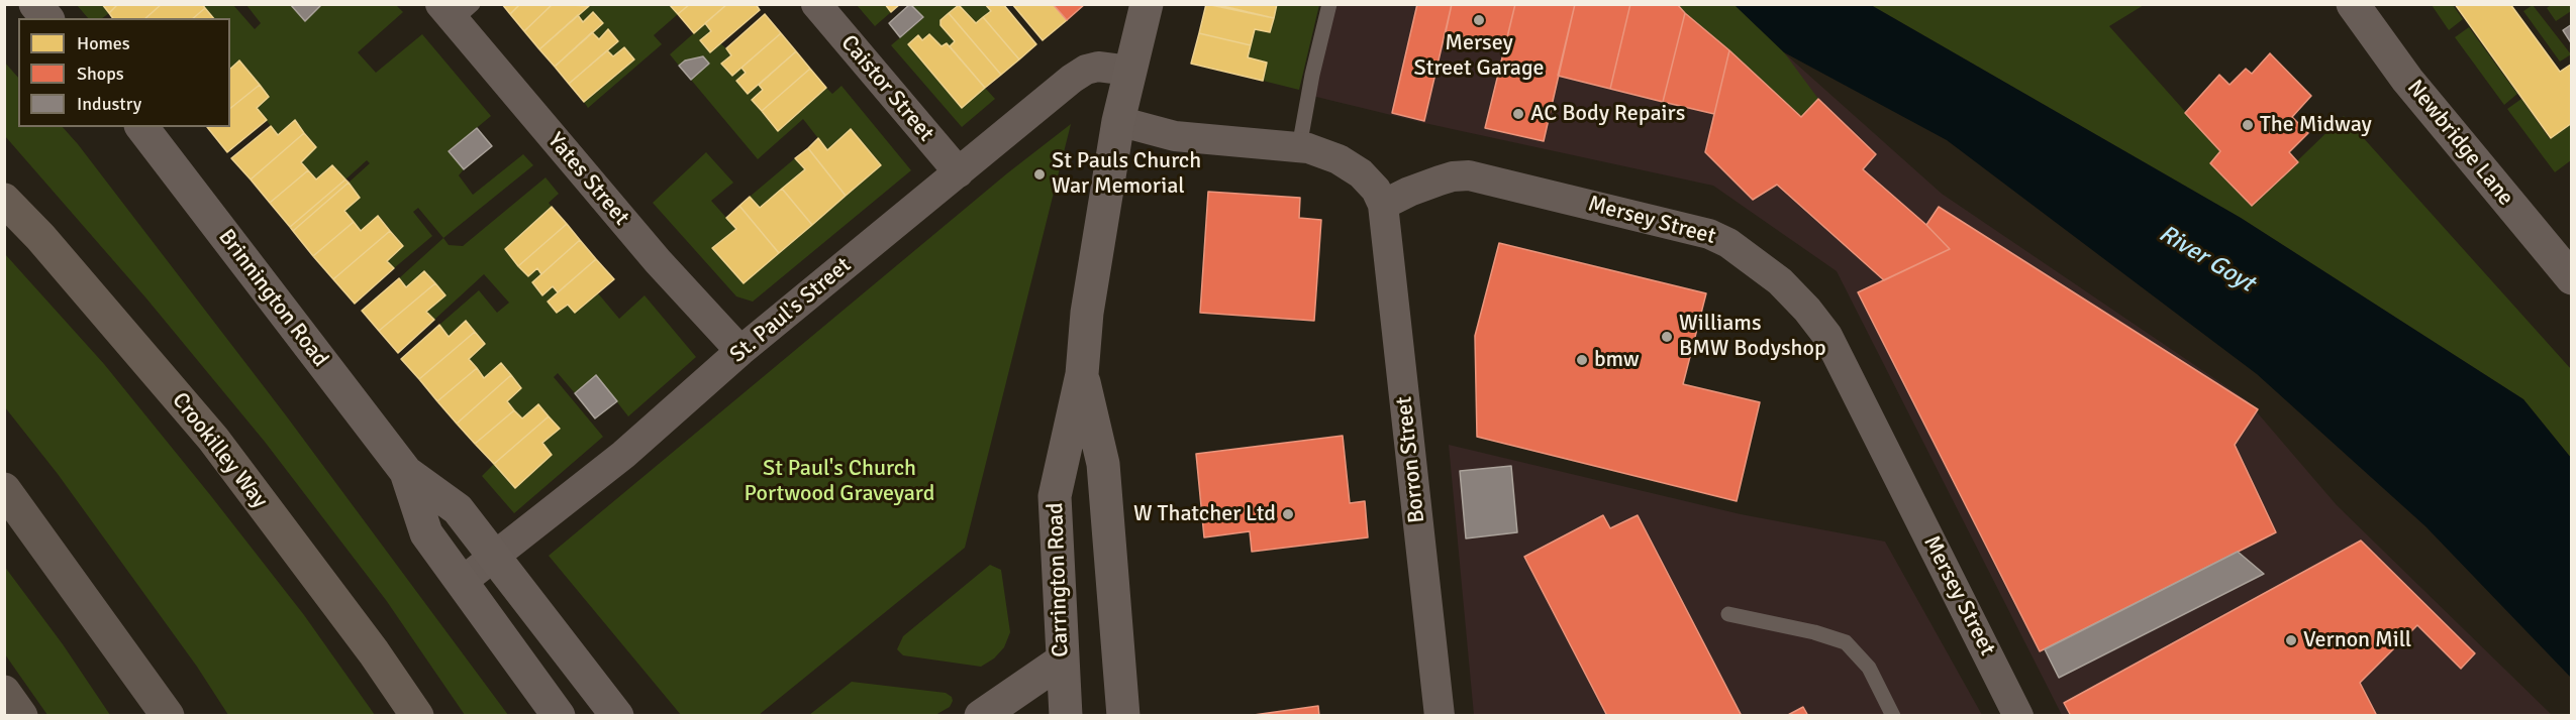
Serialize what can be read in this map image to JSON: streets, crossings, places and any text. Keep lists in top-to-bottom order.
{
  "streets": {
    "main road": ["Crookilley Way"],
    "street": [
      "Caistor Street",
      "Newbridge Lane",
      "Yates Street",
      "Mersey Street",
      "Brinnington Road",
      "St. Paul's Street",
      "Borron Street",
      "Carrington Road"
    ]
  },
  "crossings": [
    ["Caistor Street", "St. Paul's Street"],
    ["Yates Street", "St. Paul's Street"],
    ["Mersey Street", "Borron Street"],
    ["Brinnington Road", "St. Paul's Street"],
    ["St. Paul's Street", "Carrington Road"]
  ],
  "water": ["River Goyt"],
  "parks": ["St Paul's Church Portwood Graveyard"],
  "places": [
    "Mersey Street Garage",
    "AC Body Repairs",
    "The Midway",
    "St Pauls Church War Memorial",
    "Williams BMW Bodyshop",
    "bmw",
    "W Thatcher Ltd",
    "Vernon Mill"
  ],
  "legend": ["Homes", "Shops", "Industry"]
}
